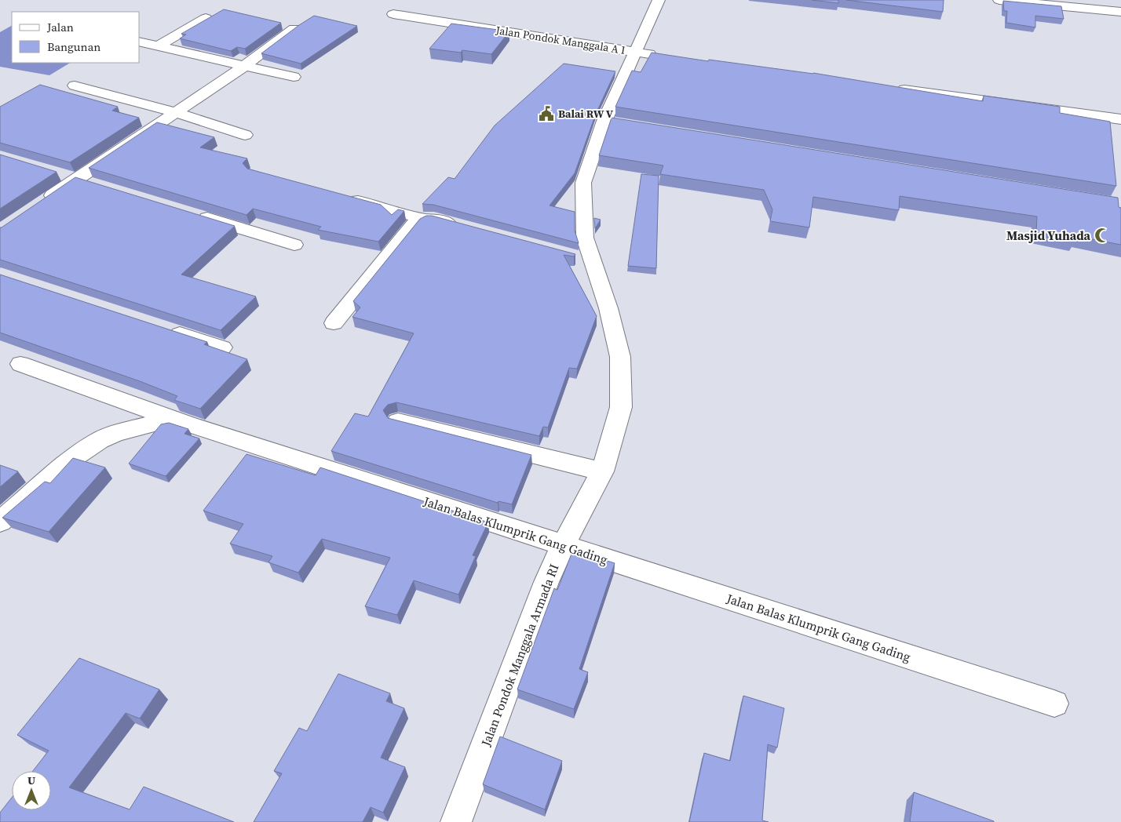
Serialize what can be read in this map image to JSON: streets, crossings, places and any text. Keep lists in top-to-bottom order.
{
  "streets": {
    "street": ["Jalan Pondok Manggala A I", "Jalan Balas Klumprik Gang Gading", "Jalan Pondok Manggala Armada RI"]
  },
  "crossings": [
    ["Jalan Pondok Manggala A I", "Jalan Pondok Manggala Armada RI"],
    ["Jalan Balas Klumprik Gang Gading", "Jalan Pondok Manggala Armada RI"]
  ],
  "places": {
    "public building": ["Balai RW V"],
    "mosque": ["Masjid Yuhada"]
  },
  "legend": ["Jalan", "Bangunan"],
  "north": "top"
}
